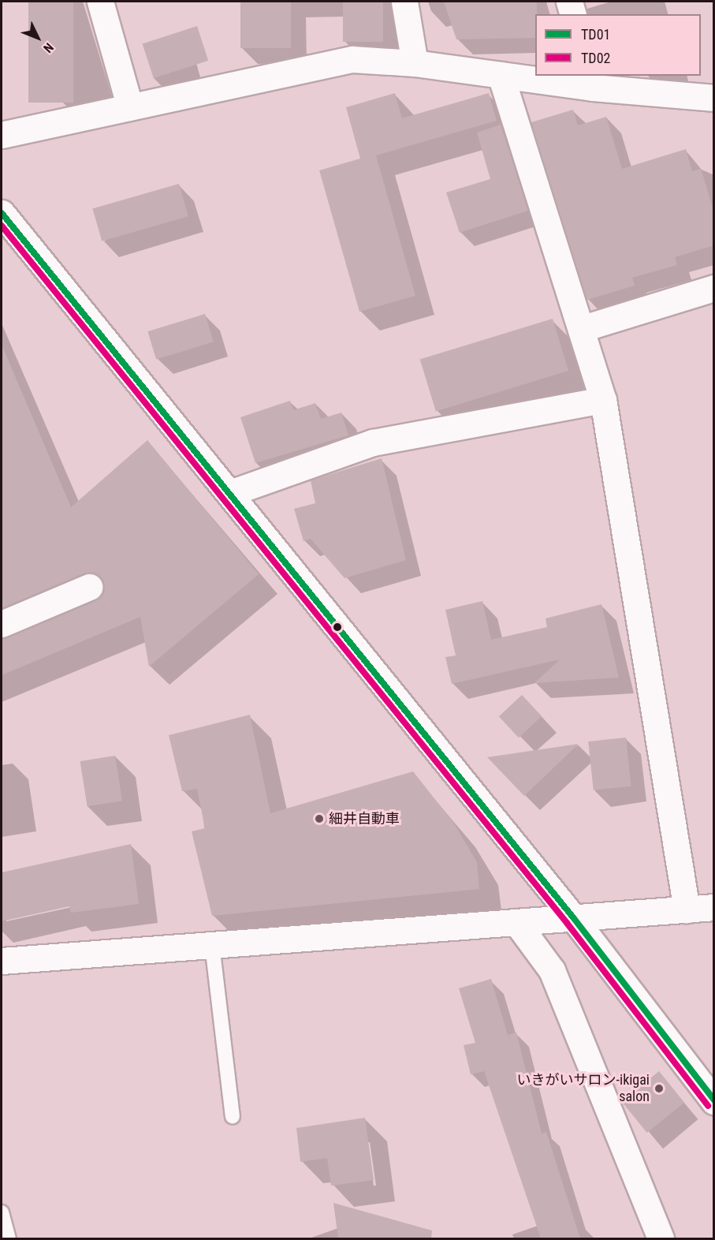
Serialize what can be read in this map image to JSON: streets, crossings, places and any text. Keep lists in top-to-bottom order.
{
  "places": ["細井自動車", "いきがいサロン-ikigai salon"],
  "lines": ["transit line TD01", "transit line TD02"],
  "legend": ["TD01", "TD02"],
  "north": "bottom right"
}
